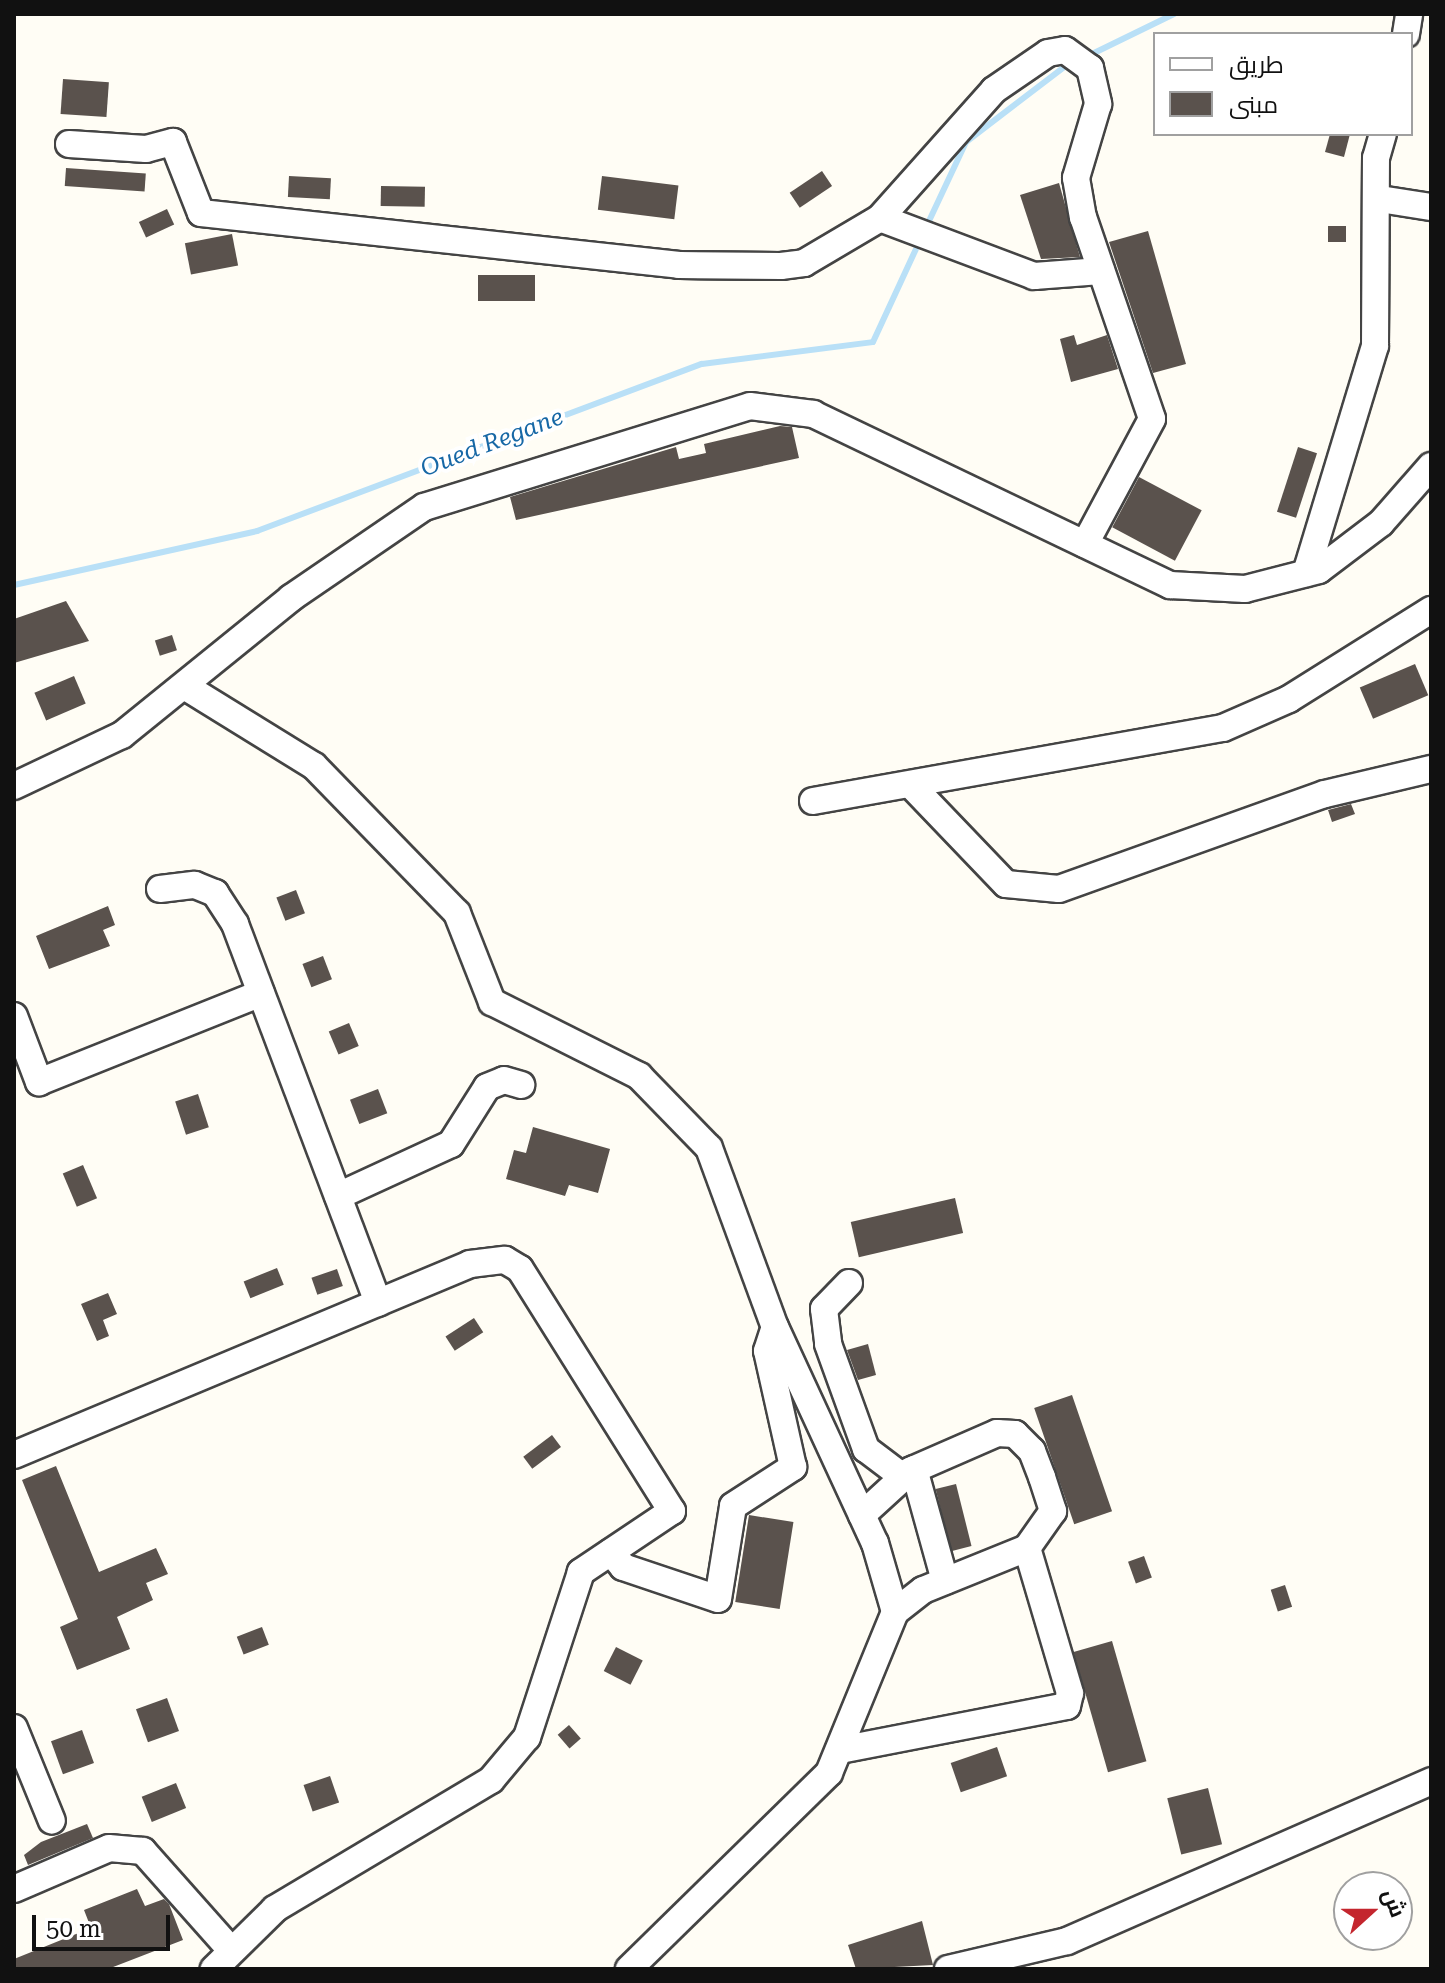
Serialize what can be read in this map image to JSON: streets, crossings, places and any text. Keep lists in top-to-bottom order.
{
  "water": ["Oued Regane"],
  "legend": ["طريق", "مبنى"],
  "scale_bar": "50 m",
  "north": "right"
}
